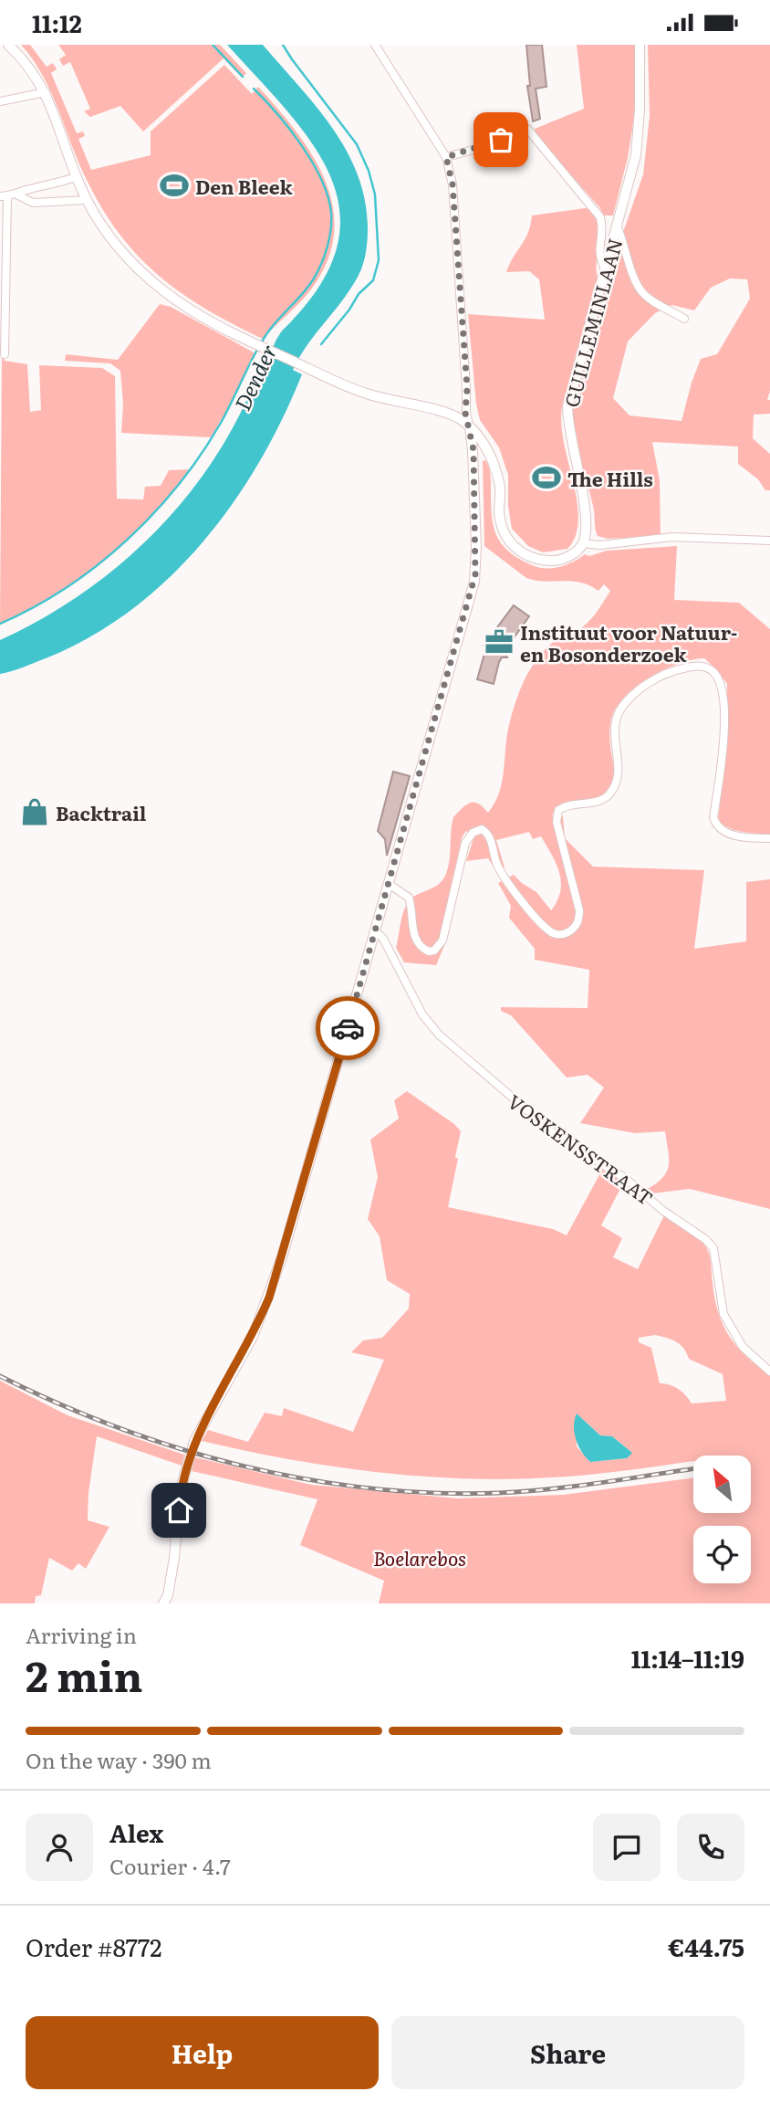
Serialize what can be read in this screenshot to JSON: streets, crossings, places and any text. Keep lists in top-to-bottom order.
{
  "streets": {
    "main road": ["GUILLEMINLAAN"],
    "street": ["VOSKENSSTRAAT"]
  },
  "water": ["Dender"],
  "parks": ["Boelarebos"],
  "places": {
    "sports": ["Den Bleek", "The Hills"],
    "office": ["Instituut voor Natuur- en Bosonderzoek"],
    "shop": ["Backtrail"]
  },
  "north": "top left",
  "page": {
    "status": "11:12",
    "heading": ["2 min", "Arriving in", "11:14–11:19"],
    "panel": [
      "Alex",
      "Courier · 4.7",
      "Order #8772",
      "€44.75"
    ],
    "bar": "On the way · 390 m",
    "buttons": ["Help", "Share"]
  }
}
